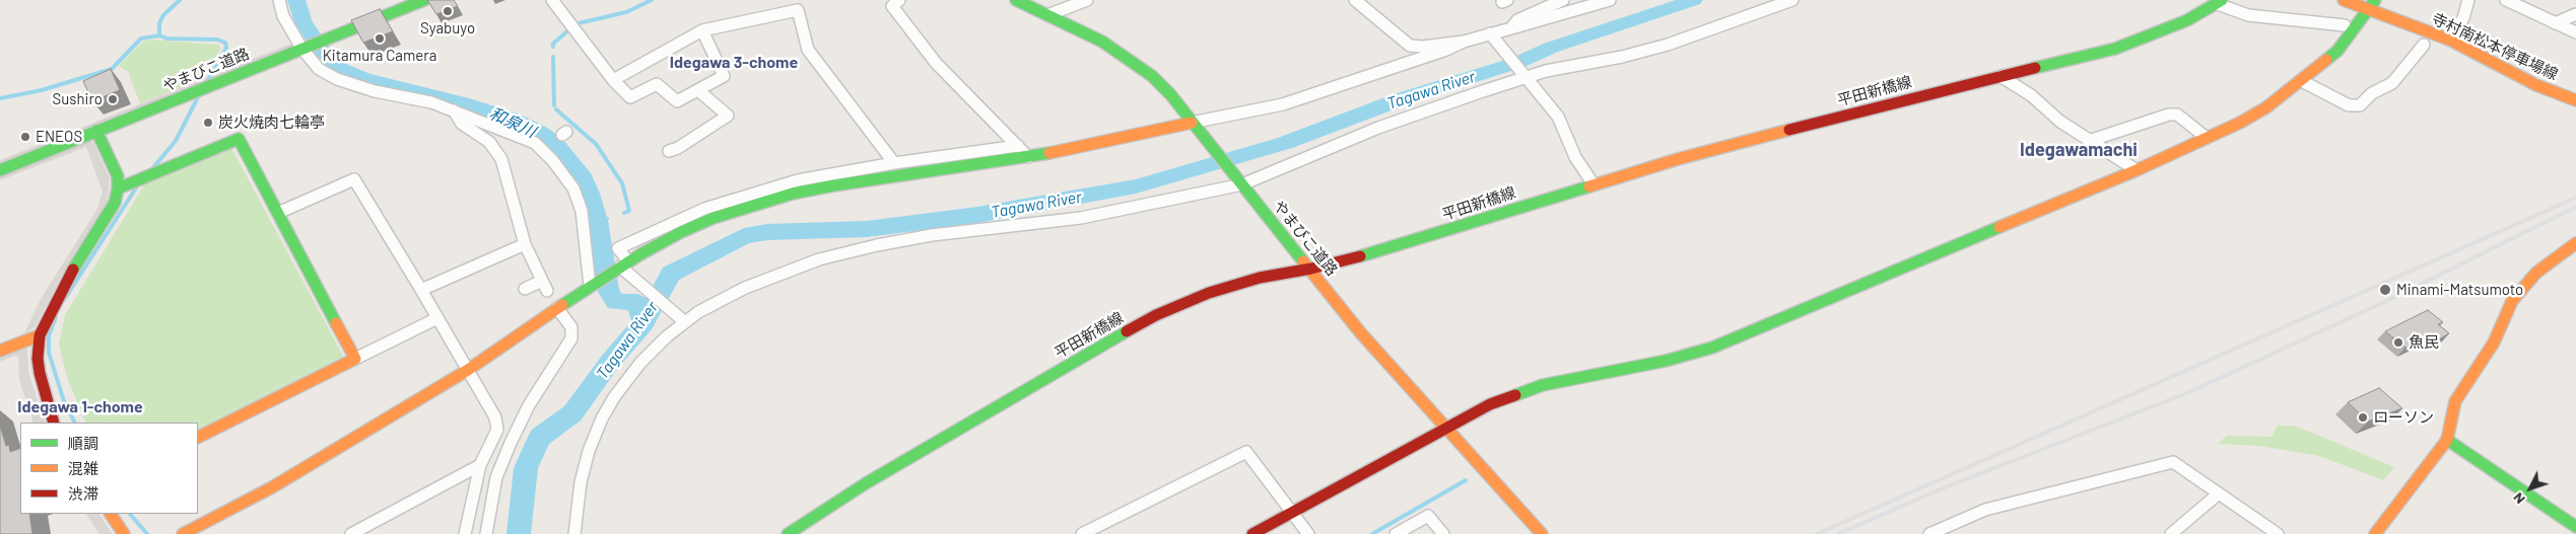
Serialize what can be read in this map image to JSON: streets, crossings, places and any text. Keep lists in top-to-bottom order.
{
  "streets": {
    "street": ["寺村南松本停車場線", "やまびこ道路", "平田新橋線"]
  },
  "crossings": [
    ["やまびこ道路", "平田新橋線"]
  ],
  "districts": ["Idegawa 3-chome", "Idegawamachi", "Idegawa 1-chome"],
  "water": ["Tagawa River", "和泉川"],
  "places": [
    "Syabuyo",
    "Kitamura Camera",
    "Sushiro",
    "炭火焼肉七輪亭",
    "ENEOS",
    "Minami-Matsumoto",
    "魚民",
    "ローソン"
  ],
  "legend": ["順調", "混雑", "渋滞"],
  "north": "bottom left"
}
